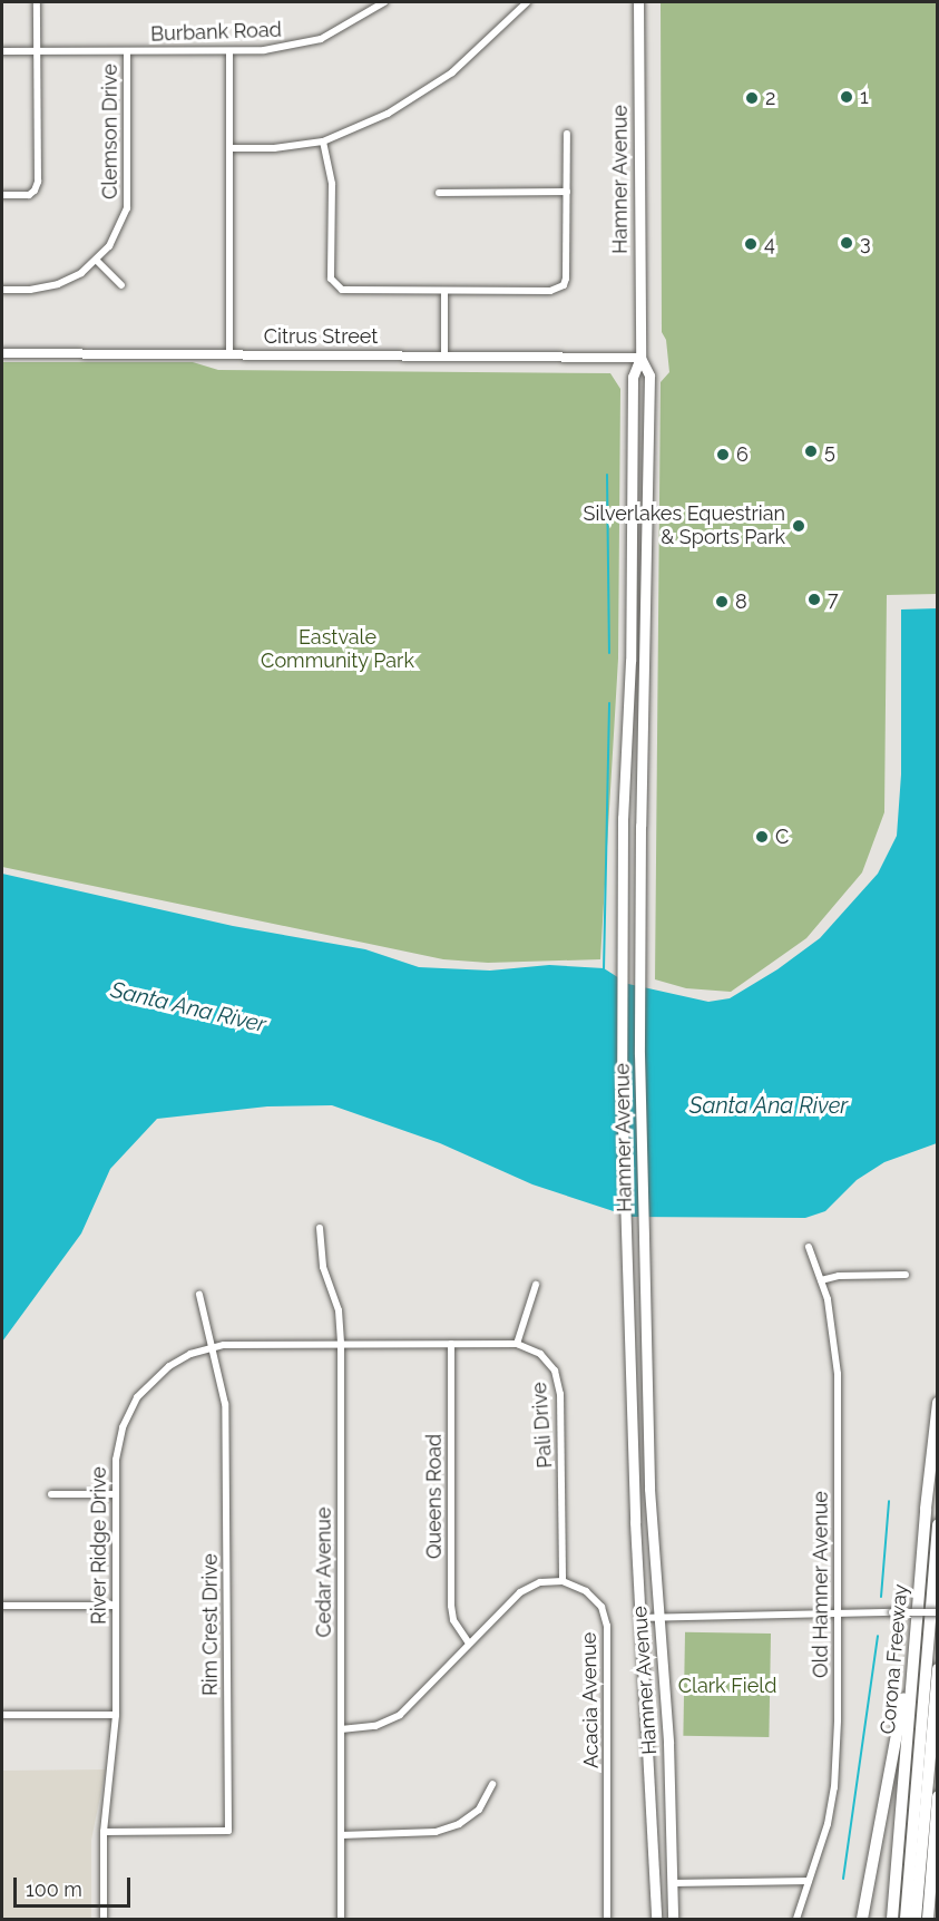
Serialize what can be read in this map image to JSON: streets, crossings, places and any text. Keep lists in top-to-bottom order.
{
  "streets": {
    "highway": ["Corona Freeway"],
    "main road": ["Hamner Avenue"],
    "street": [
      "Burbank Road",
      "Clemson Drive",
      "Citrus Street",
      "Pali Drive",
      "Queens Road",
      "River Ridge Drive",
      "Cedar Avenue",
      "Old Hamner Avenue",
      "Rim Crest Drive",
      "Acacia Avenue"
    ]
  },
  "crossings": [
    ["Burbank Road", "Clemson Drive"],
    ["Hamner Avenue", "Citrus Street"],
    ["Pali Drive", "Acacia Avenue"],
    ["River Ridge Drive", "Cedar Avenue"],
    ["River Ridge Drive", "Rim Crest Drive"]
  ],
  "water": ["Santa Ana River"],
  "parks": ["Eastvale Community Park", "Clark Field"],
  "places": [
    "1",
    "2",
    "3",
    "4",
    "5",
    "6",
    "Silverlakes Equestrian & Sports Park",
    "7",
    "8",
    "C"
  ],
  "scale_bar": "100 m"
}
